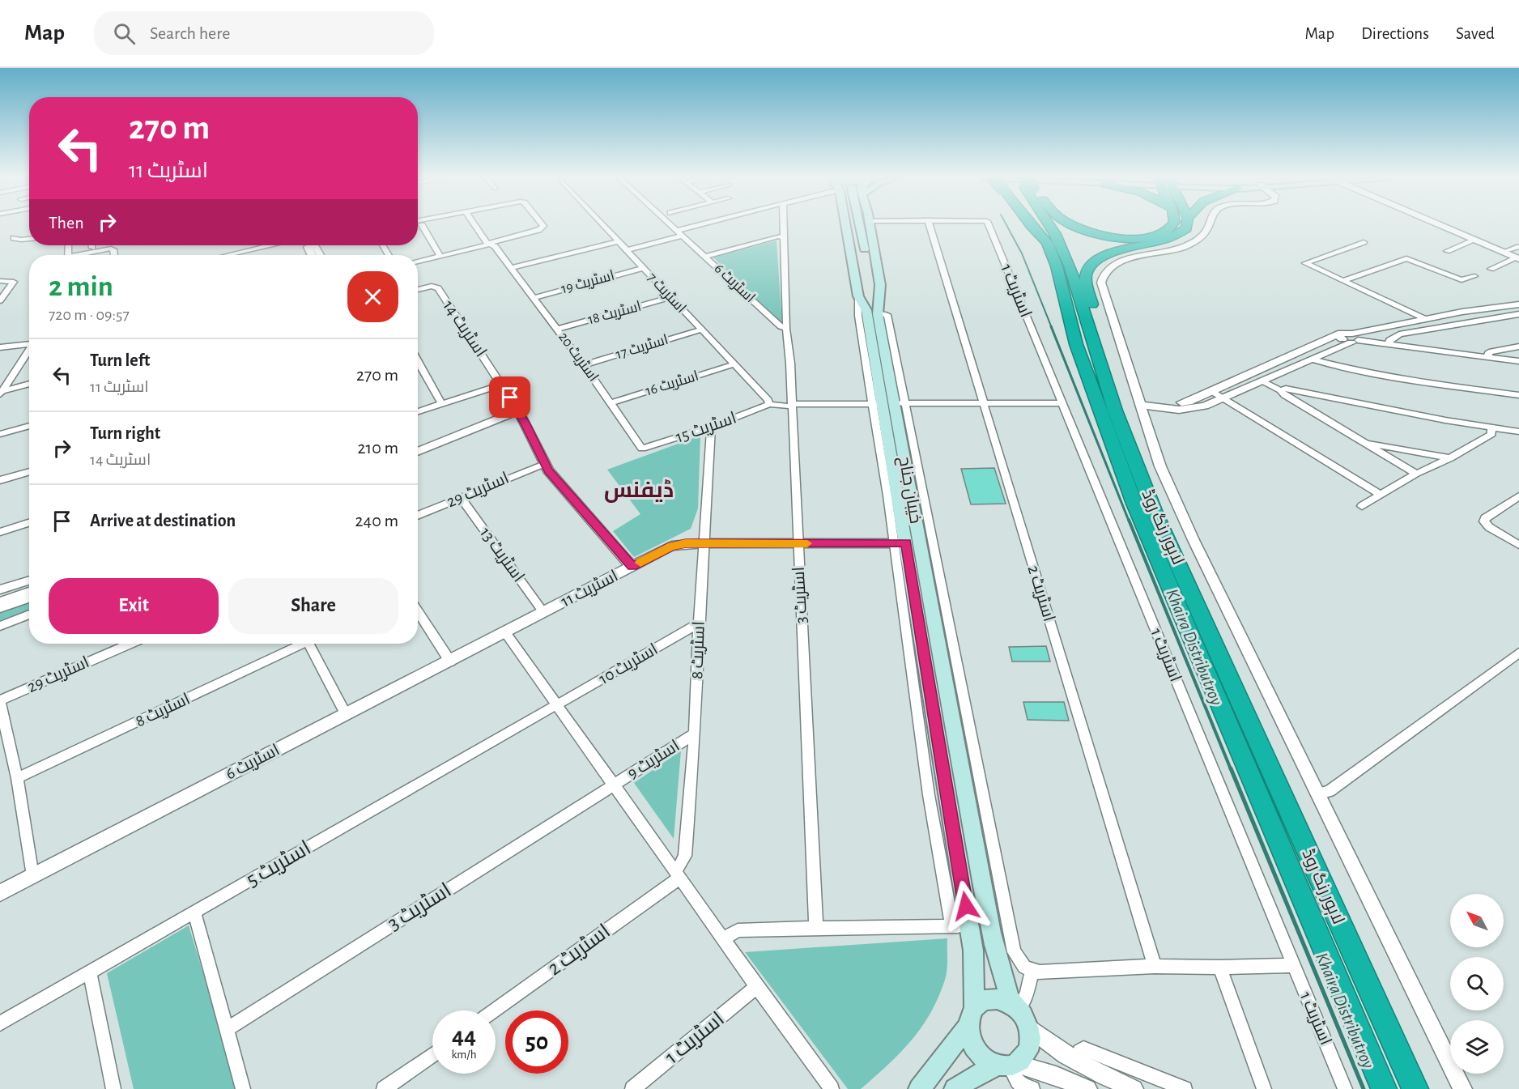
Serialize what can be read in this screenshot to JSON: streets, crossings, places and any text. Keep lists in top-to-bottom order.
{
  "streets": {
    "highway": ["لاہور رنگ روڈ"],
    "main road": ["خیبان جناح"],
    "street": [
      "اسٹریٹ 19",
      "اسٹریٹ 6",
      "اسٹریٹ 1",
      "اسٹریٹ 7",
      "اسٹریٹ 18",
      "اسٹریٹ 14",
      "اسٹریٹ 17",
      "اسٹریٹ 20",
      "اسٹریٹ 16",
      "اسٹریٹ 15",
      "اسٹریٹ 29",
      "اسٹریٹ 13",
      "اسٹریٹ 11",
      "اسٹریٹ 2",
      "اسٹریٹ 3",
      "اسٹریٹ 8",
      "اسٹریٹ 10",
      "اسٹریٹ 9",
      "اسٹریٹ 5"
    ]
  },
  "crossings": [
    ["اسٹریٹ 19", "اسٹریٹ 7"],
    ["اسٹریٹ 19", "اسٹریٹ 20"],
    ["اسٹریٹ 6", "اسٹریٹ 11"],
    ["اسٹریٹ 6", "اسٹریٹ 3"],
    ["اسٹریٹ 7", "اسٹریٹ 18"],
    ["اسٹریٹ 7", "اسٹریٹ 17"],
    ["اسٹریٹ 7", "اسٹریٹ 16"],
    ["اسٹریٹ 7", "اسٹریٹ 15"],
    ["اسٹریٹ 18", "اسٹریٹ 20"],
    ["اسٹریٹ 14", "اسٹریٹ 29"],
    ["اسٹریٹ 14", "اسٹریٹ 11"],
    ["اسٹریٹ 17", "اسٹریٹ 20"],
    ["اسٹریٹ 20", "اسٹریٹ 16"],
    ["اسٹریٹ 20", "اسٹریٹ 15"],
    ["اسٹریٹ 15", "اسٹریٹ 8"],
    ["اسٹریٹ 29", "اسٹریٹ 13"],
    ["خیبان جناح", "اسٹریٹ 11"],
    ["اسٹریٹ 13", "اسٹریٹ 11"],
    ["اسٹریٹ 11", "اسٹریٹ 3"],
    ["اسٹریٹ 11", "اسٹریٹ 8"],
    ["اسٹریٹ 2", "اسٹریٹ 8"],
    ["اسٹریٹ 3", "اسٹریٹ 9"],
    ["اسٹریٹ 8", "اسٹریٹ 10"],
    ["اسٹریٹ 8", "اسٹریٹ 9"],
    ["اسٹریٹ 10", "اسٹریٹ 5"]
  ],
  "districts": ["ڈیفنس"],
  "water": ["Khaira Distributroy"],
  "north": "top left",
  "page": {
    "header": "Map",
    "search": "Search here",
    "nav": ["Map", "Directions", "Saved"],
    "turn": ["270 m", "اسٹریٹ 11"],
    "then": "Then",
    "heading": ["2 min", "720 m · 09:57"],
    "list": [
      {
        "name": "Turn left",
        "note": "اسٹریٹ 11",
        "value": "270 m"
      },
      {
        "name": "Turn right",
        "note": "اسٹریٹ 14",
        "value": "210 m"
      },
      {
        "name": "Arrive at destination",
        "value": "240 m"
      }
    ],
    "buttons": ["Exit", "Share"],
    "speed": "44 km/h",
    "limit": "50"
  }
}
